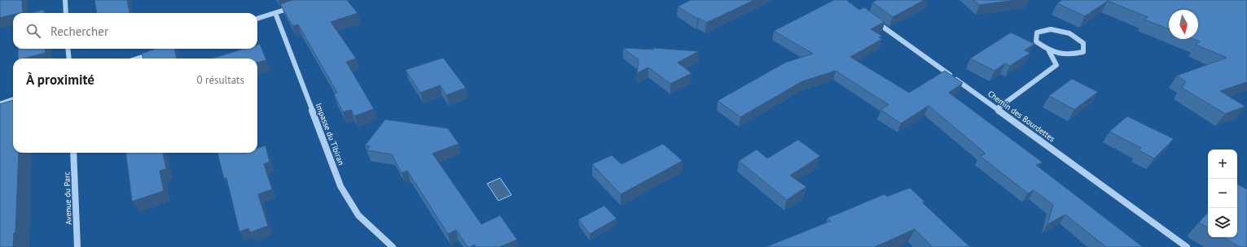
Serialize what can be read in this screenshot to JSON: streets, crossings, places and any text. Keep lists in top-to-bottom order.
{
  "streets": {
    "street": ["Chemin des Bourdettes", "Impasse du Tibiran", "Avenue du Parc"]
  },
  "north": "bottom",
  "page": {
    "search": "Rechercher",
    "heading": ["À proximité", "0 résultats"],
    "map_buttons": ["+", "−"]
  }
}
